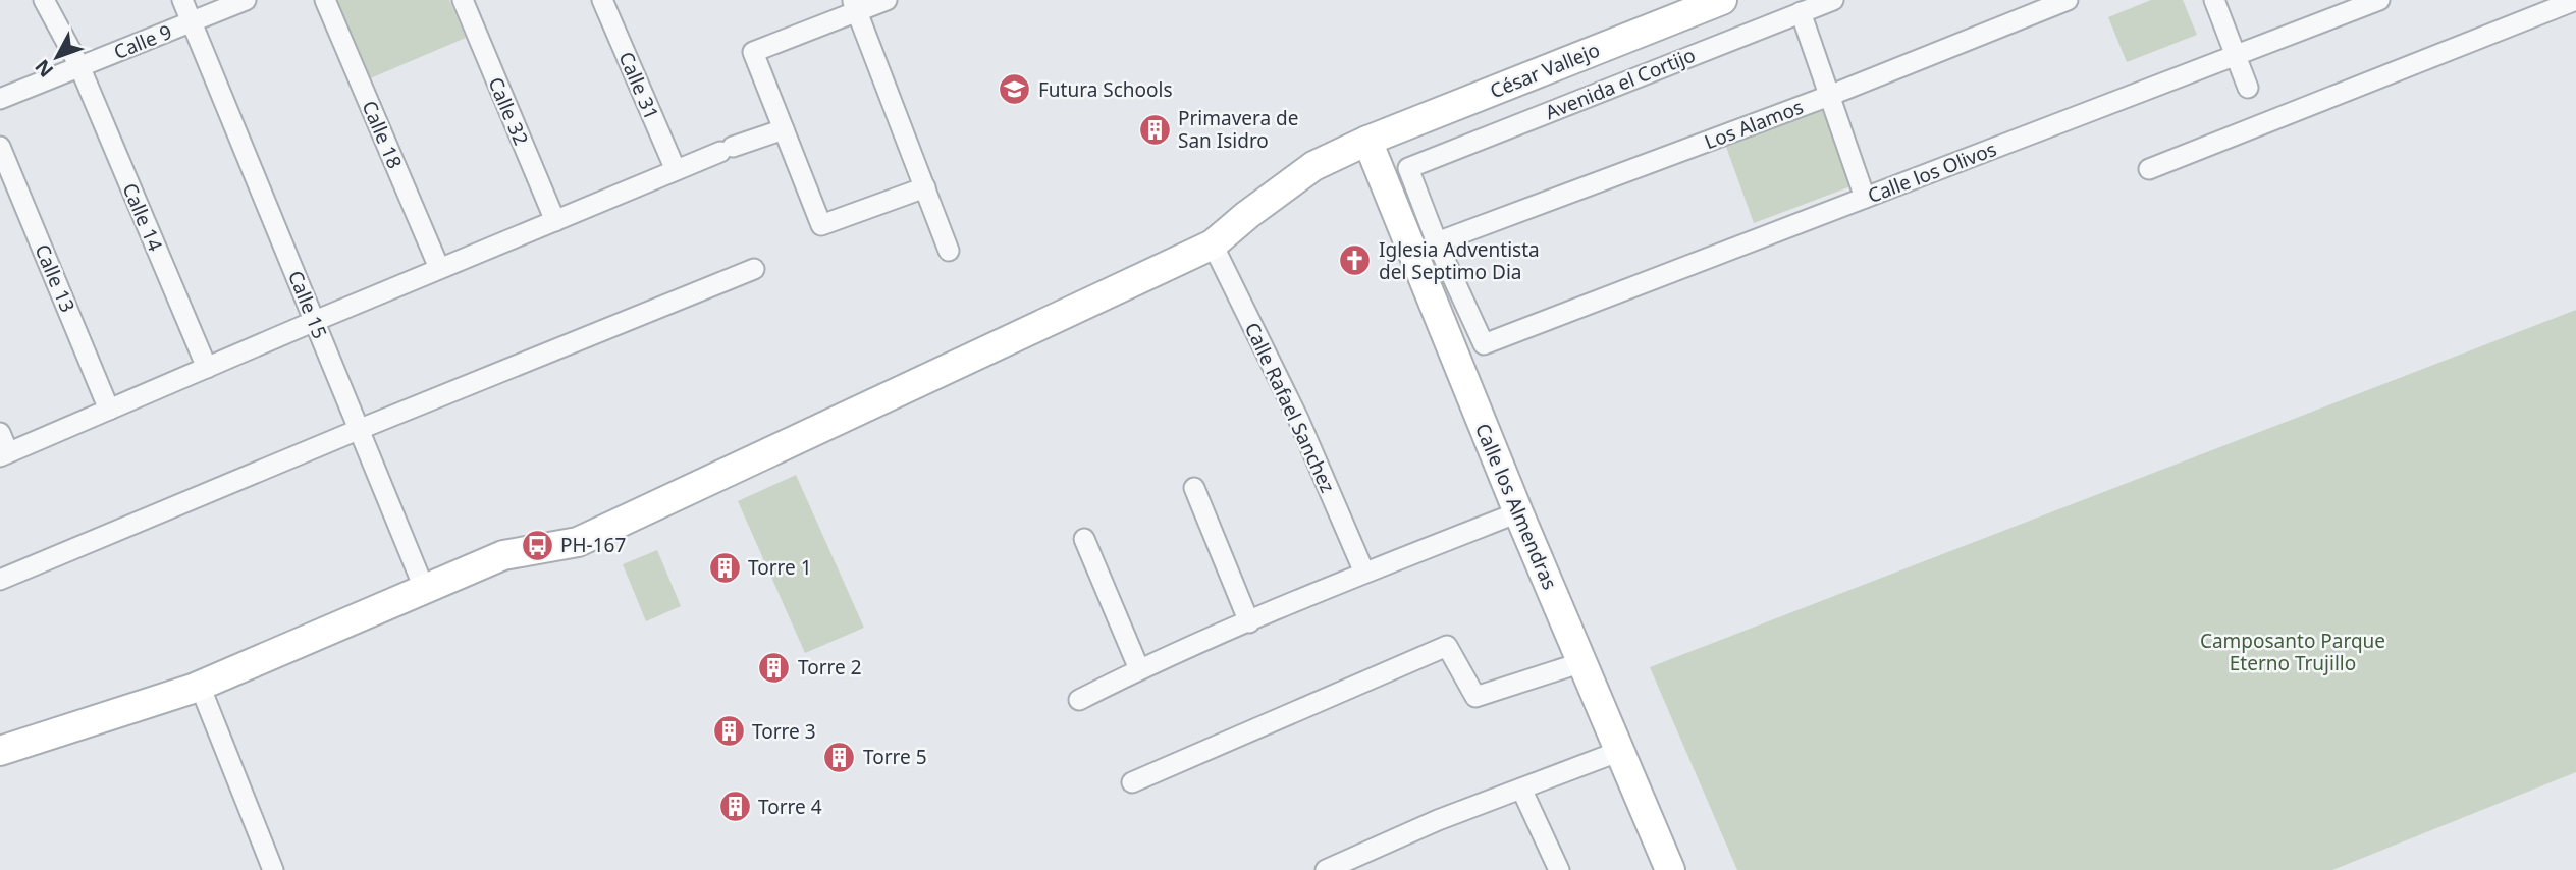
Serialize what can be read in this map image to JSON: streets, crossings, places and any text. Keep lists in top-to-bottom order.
{
  "streets": {
    "street": [
      "Calle 9",
      "César Vallejo",
      "Avenida el Cortijo",
      "Calle 31",
      "Calle 32",
      "Los Alamos",
      "Calle 18",
      "Calle los Olivos",
      "Calle 14",
      "Calle 13",
      "Calle 15",
      "Calle Rafael Sanchez",
      "Calle los Almendras"
    ]
  },
  "crossings": [
    ["Calle 9", "Calle 14"],
    ["Calle 9", "Calle 15"],
    ["César Vallejo", "Calle 15"],
    ["César Vallejo", "Calle Rafael Sanchez"],
    ["César Vallejo", "Calle los Almendras"],
    ["Avenida el Cortijo", "Los Alamos"],
    ["Avenida el Cortijo", "Calle los Olivos"],
    ["Los Alamos", "Calle los Olivos"]
  ],
  "parks": ["Camposanto Parque Eterno Trujillo"],
  "places": {
    "school or university": ["Futura Schools"],
    "building": [
      "Primavera de San Isidro",
      "Torre 1",
      "Torre 2",
      "Torre 3",
      "Torre 5",
      "Torre 4"
    ],
    "church": ["Iglesia Adventista del Septimo Dia"],
    "bus stop": ["PH-167"]
  },
  "north": "bottom left"
}
